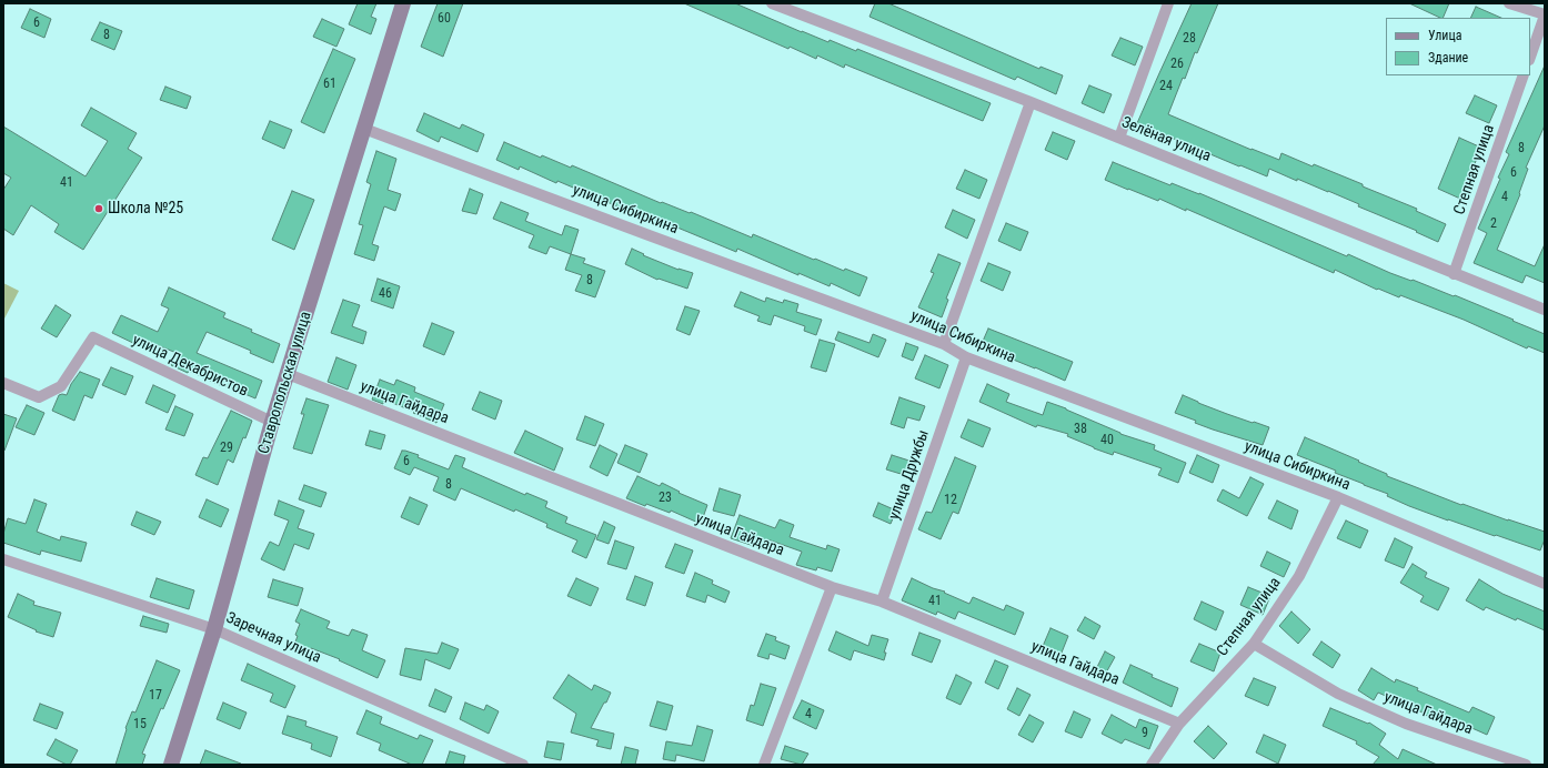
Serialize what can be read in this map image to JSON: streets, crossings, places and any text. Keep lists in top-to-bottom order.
{
  "streets": {
    "main road": ["Ставропольская улица"],
    "street": [
      "Зелёная улица",
      "Степная улица",
      "улица Сибиркина",
      "улица Декабристов",
      "улица Гайдара",
      "улица Дружбы",
      "Заречная улица"
    ]
  },
  "crossings": [
    ["Зелёная улица", "Степная улица"],
    ["Степная улица", "улица Сибиркина"],
    ["Степная улица", "улица Гайдара"],
    ["улица Сибиркина", "Ставропольская улица"],
    ["улица Сибиркина", "улица Дружбы"],
    ["улица Декабристов", "Ставропольская улица"],
    ["Ставропольская улица", "улица Гайдара"],
    ["Ставропольская улица", "Заречная улица"],
    ["улица Гайдара", "улица Дружбы"]
  ],
  "places": ["Школа №25"],
  "house_numbers": [
    "60",
    "6",
    "8",
    "28",
    "26",
    "61",
    "24",
    "8",
    "6",
    "41",
    "4",
    "2",
    "8",
    "46",
    "38",
    "40",
    "29",
    "6",
    "8",
    "23",
    "12",
    "41",
    "17",
    "4",
    "15",
    "9"
  ],
  "legend": ["Улица", "Здание"]
}
